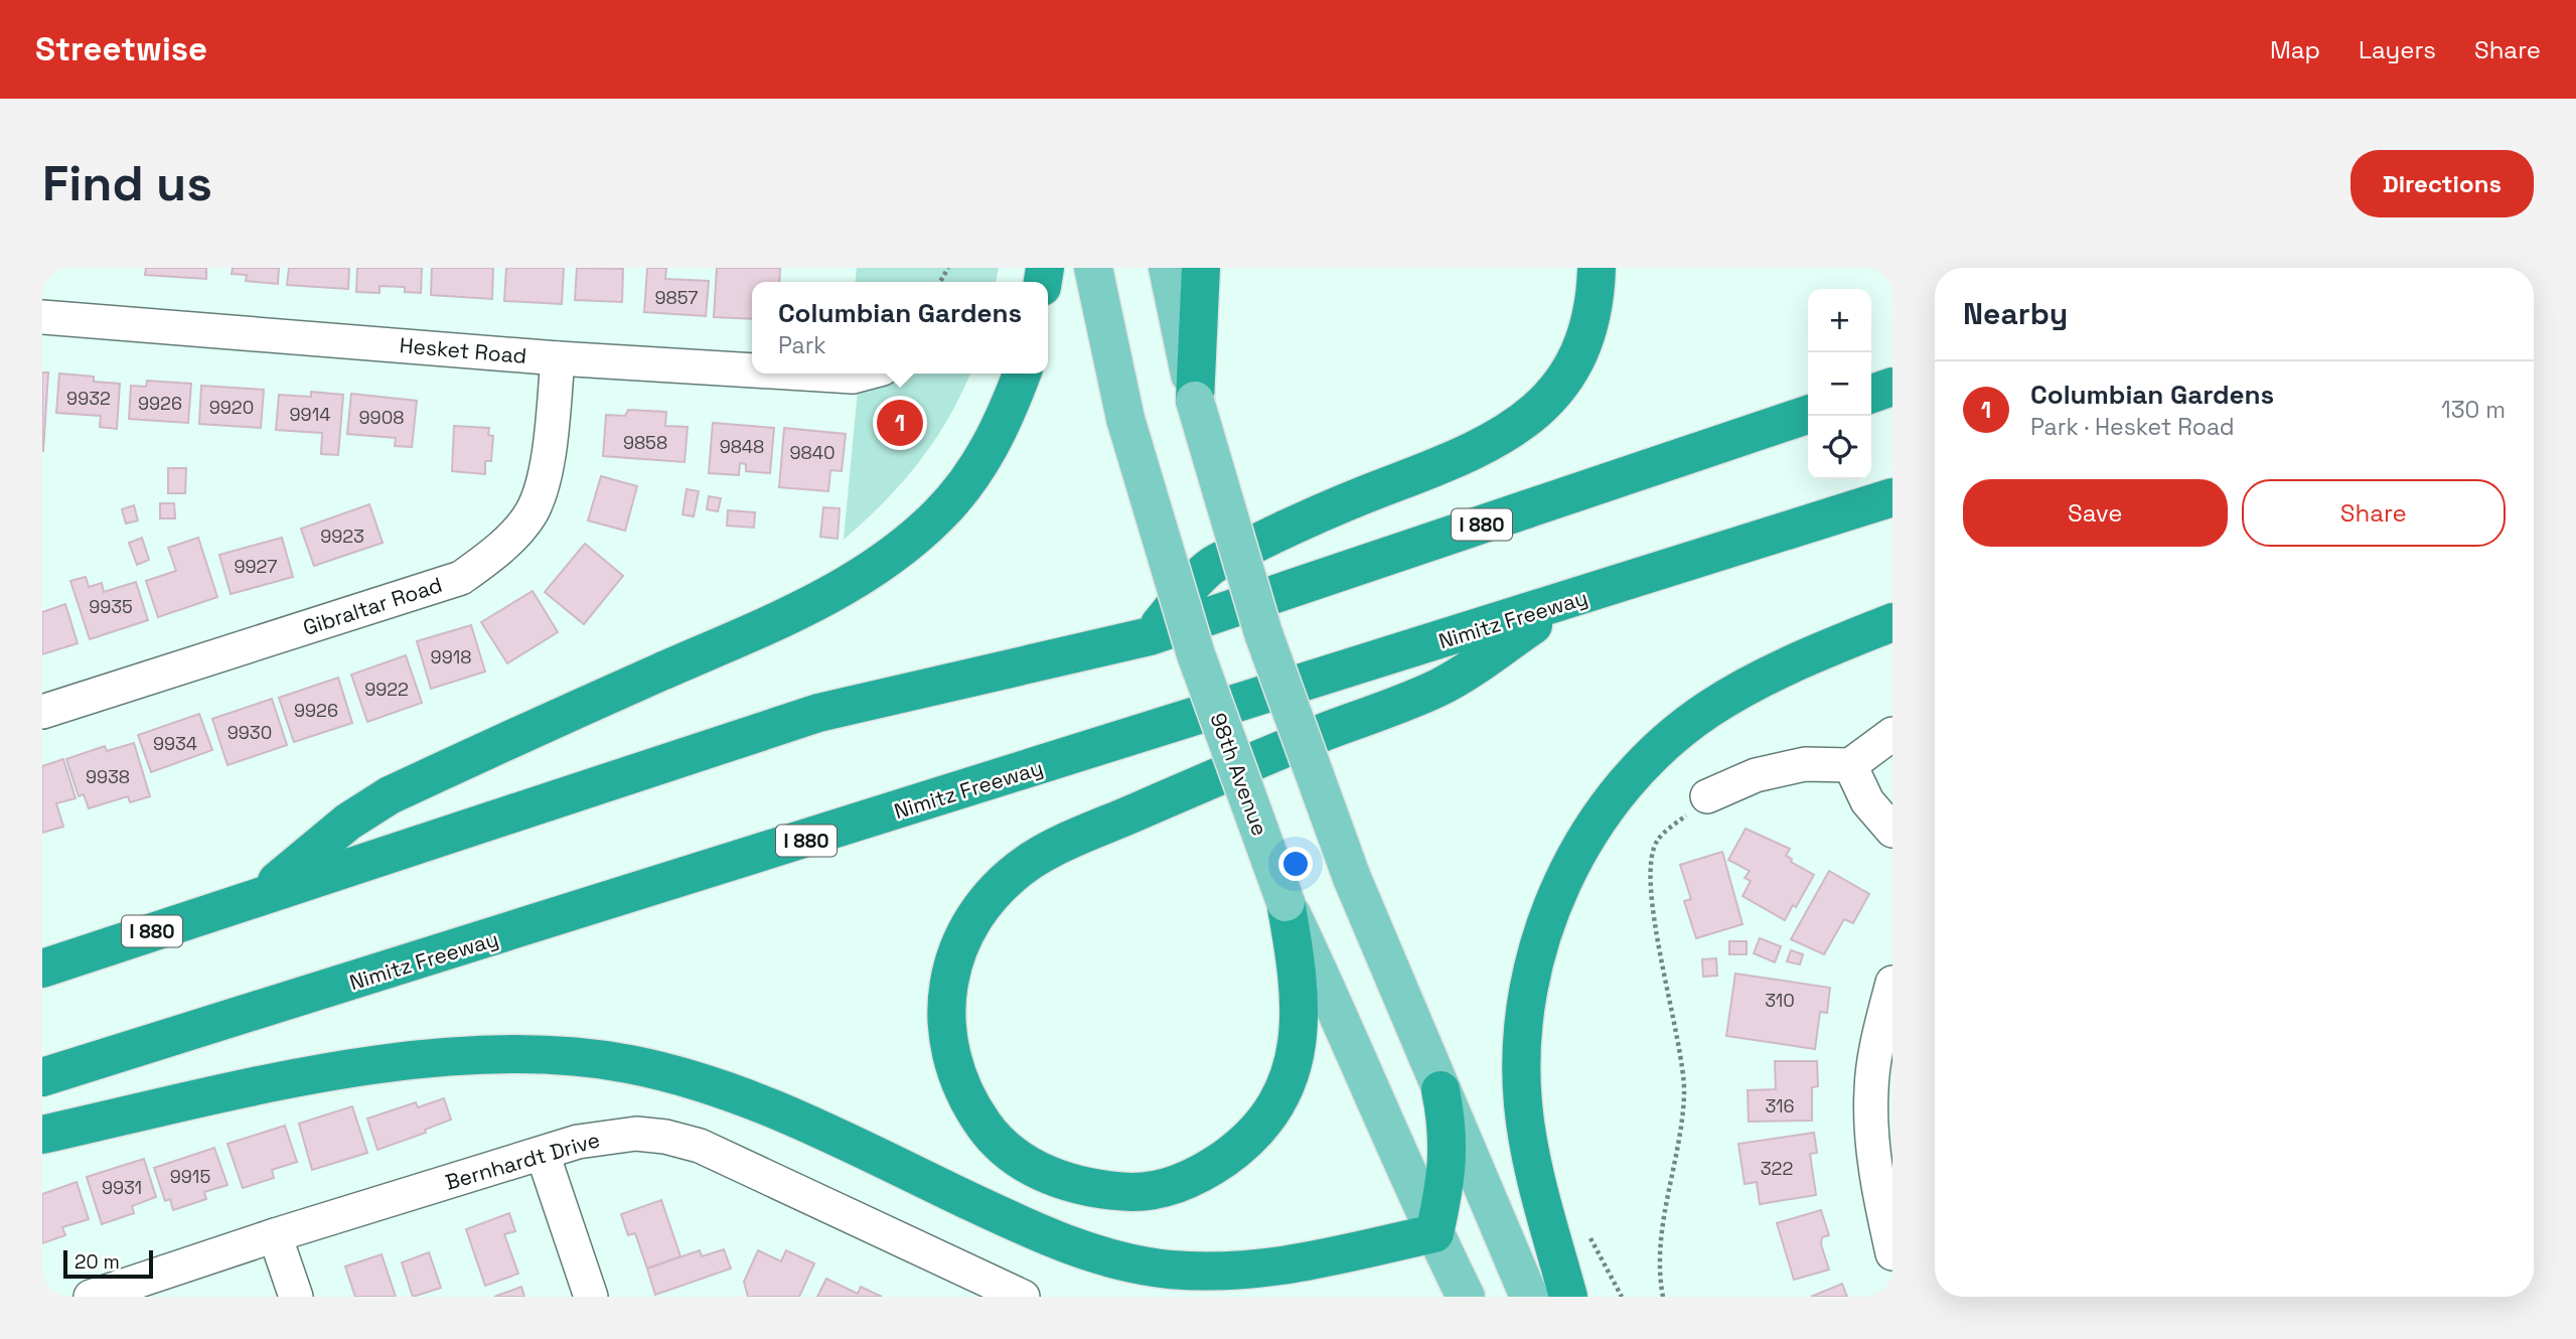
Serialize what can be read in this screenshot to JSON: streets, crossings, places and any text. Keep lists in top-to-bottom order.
{
  "streets": {
    "highway": ["I 880", "Nimitz Freeway"],
    "main road": ["98th Avenue"],
    "street": ["Hesket Road", "Gibraltar Road", "Bernhardt Drive"]
  },
  "crossings": [
    ["Hesket Road", "Gibraltar Road"]
  ],
  "house_numbers": [
    "9857",
    "9932",
    "9926",
    "9920",
    "9914",
    "9908",
    "9858",
    "9848",
    "9840",
    "9923",
    "9927",
    "9935",
    "9918",
    "9922",
    "9926",
    "9930",
    "9934",
    "9938",
    "310",
    "316",
    "322",
    "9915",
    "9931"
  ],
  "scale_bar": "20 m",
  "page": {
    "header": "Streetwise",
    "nav": ["Map", "Layers", "Share"],
    "buttons": [
      "Directions",
      ["Save", "Share"]
    ],
    "title": "Find us",
    "heading": "Nearby",
    "popup": ["Columbian Gardens", "Park"],
    "map_buttons": ["+", "−"],
    "list": [
      {
        "mark": "1",
        "name": "Columbian Gardens",
        "note": "Park · Hesket Road",
        "value": "130 m"
      }
    ],
    "pins": "1",
    "scale": "20 m"
  }
}
